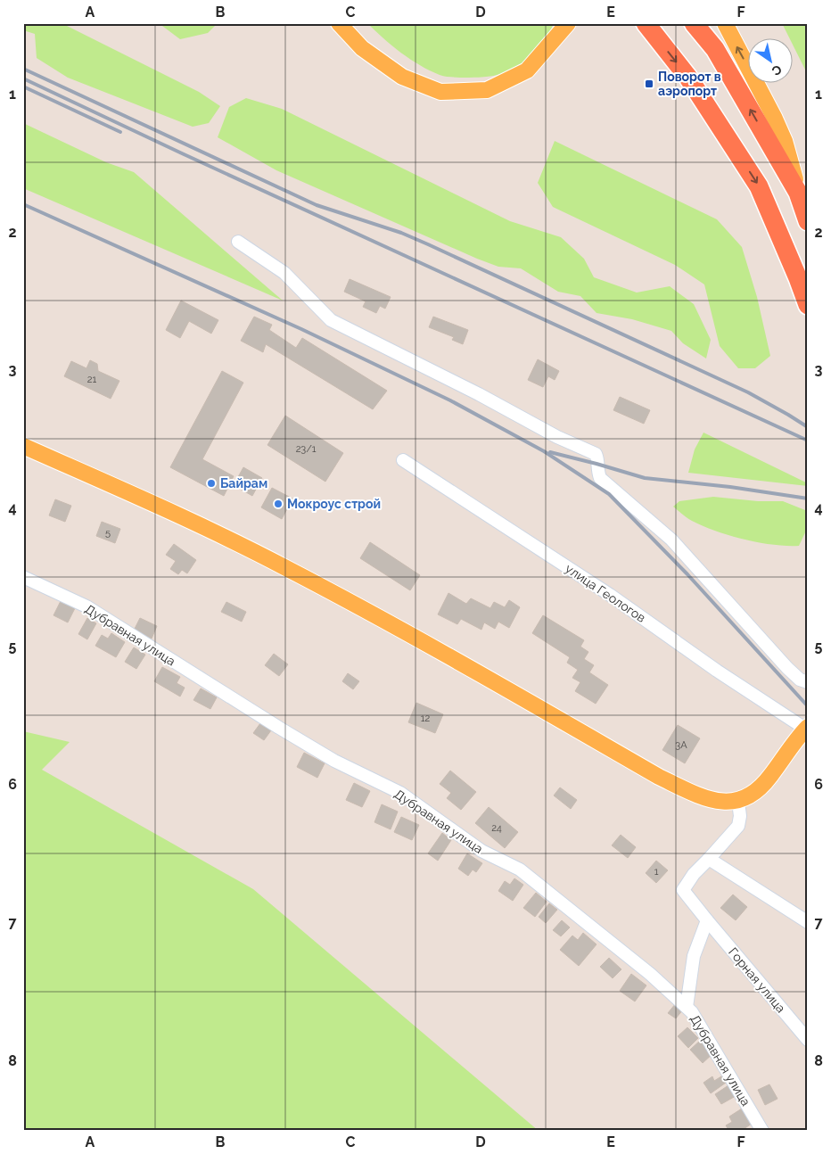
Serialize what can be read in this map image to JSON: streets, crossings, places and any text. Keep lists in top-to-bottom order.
{
  "streets": {
    "street": ["улица Геологов", "Дубравная улица", "Горная улица"]
  },
  "places": {
    "transit": ["Поворот в аэропорт"],
    "other": ["Байрам", "Мокроус строй"]
  },
  "house_numbers": [
    "21",
    "23/1",
    "5",
    "12",
    "3А",
    "24",
    "1"
  ],
  "north": "bottom right",
  "grid": {
    "columns": [
      "A",
      "B",
      "C",
      "D",
      "E",
      "F"
    ],
    "rows": [
      "1",
      "2",
      "3",
      "4",
      "5",
      "6",
      "7",
      "8"
    ]
  }
}
